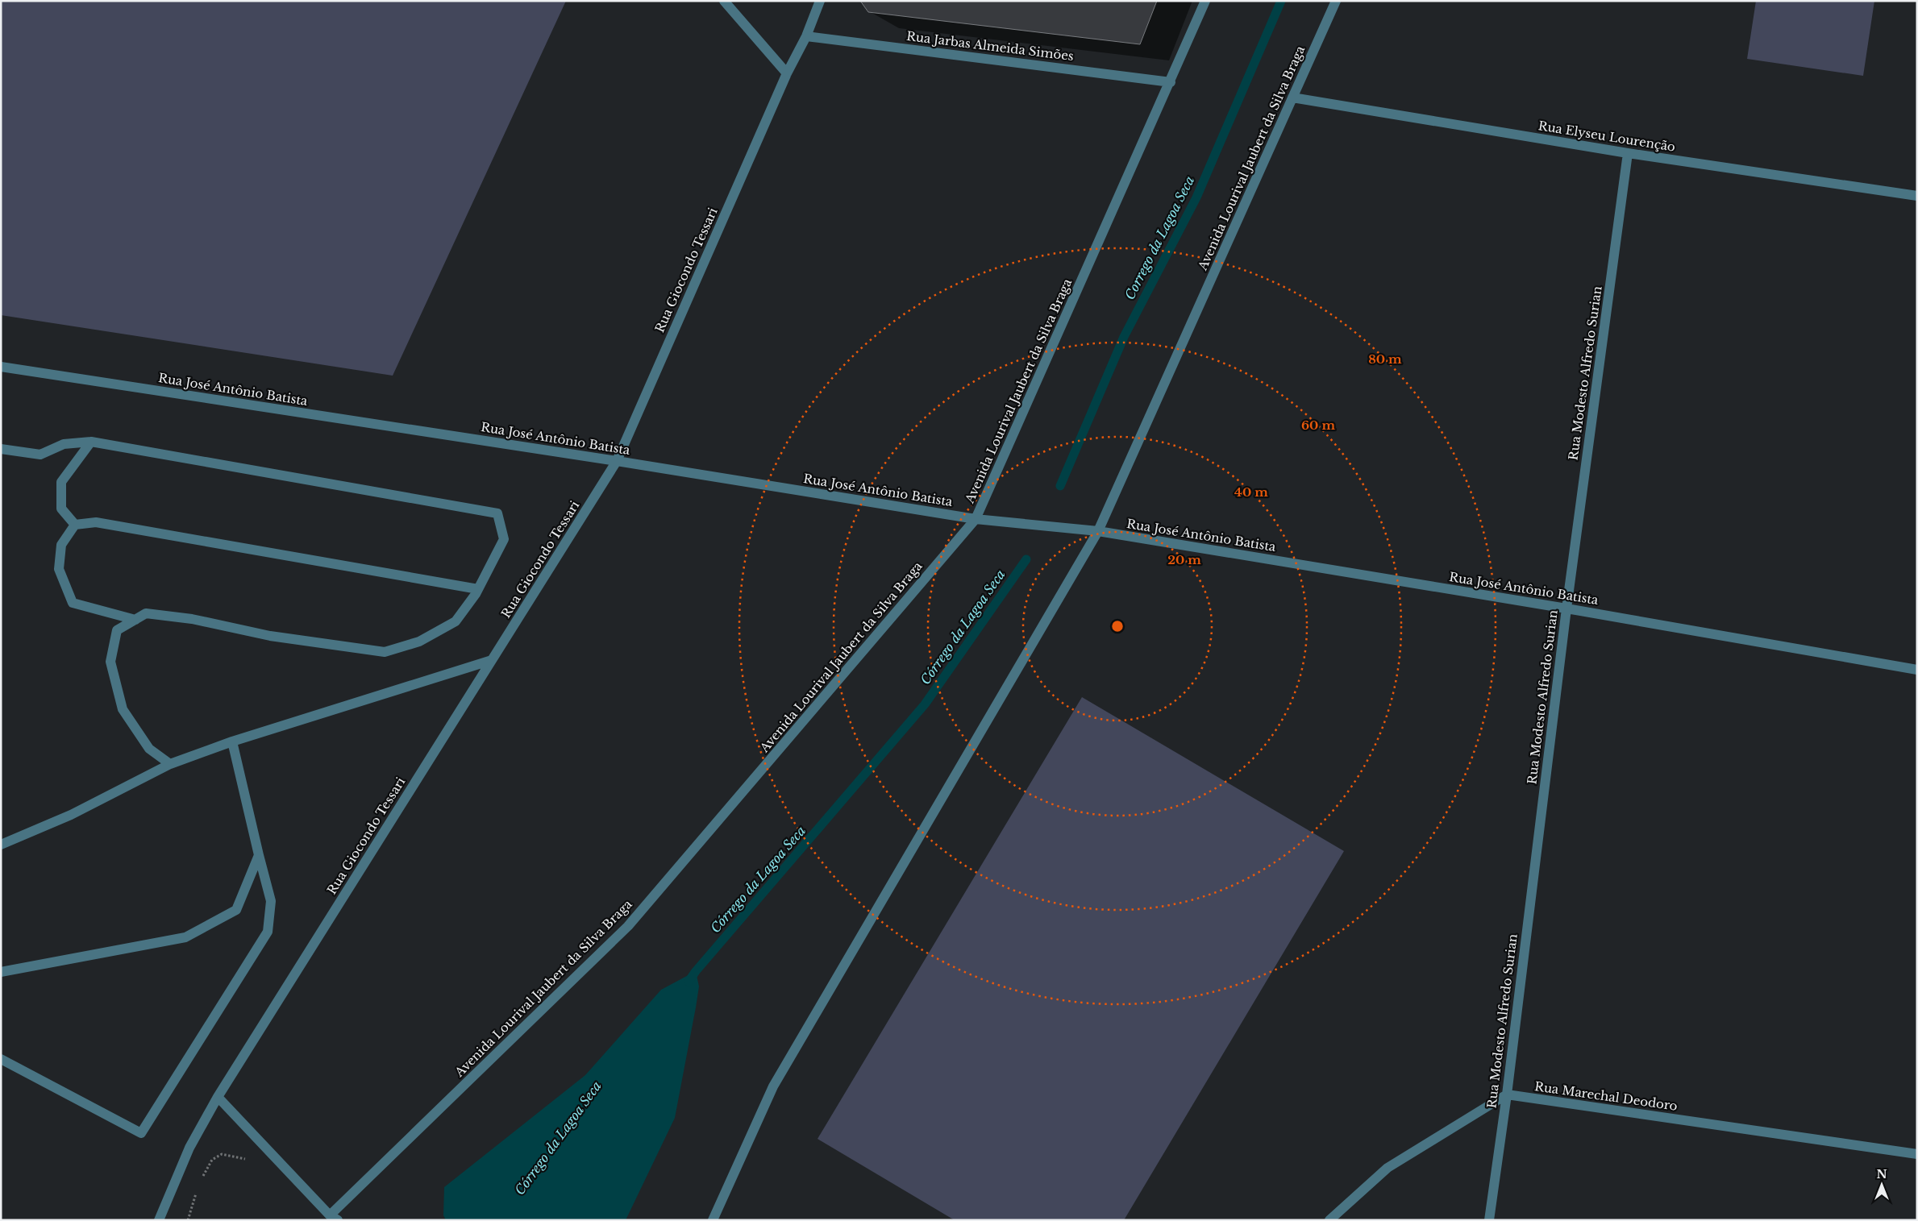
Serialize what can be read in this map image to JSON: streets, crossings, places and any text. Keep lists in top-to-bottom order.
{
  "streets": {
    "street": [
      "Rua Jarbas Almeida Simões",
      "Rua Elyseu Lourenção",
      "Avenida Lourival Jaubert da Silva Braga",
      "Rua Giocondo Tessari",
      "Rua Modesto Alfredo Surian",
      "Rua José Antônio Batista",
      "Rua Marechal Deodoro"
    ]
  },
  "crossings": [
    ["Rua Jarbas Almeida Simões", "Avenida Lourival Jaubert da Silva Braga"],
    ["Rua Jarbas Almeida Simões", "Rua Giocondo Tessari"],
    ["Rua Elyseu Lourenção", "Avenida Lourival Jaubert da Silva Braga"],
    ["Rua Elyseu Lourenção", "Rua Modesto Alfredo Surian"],
    ["Avenida Lourival Jaubert da Silva Braga", "Rua José Antônio Batista"],
    ["Rua Giocondo Tessari", "Rua José Antônio Batista"],
    ["Rua Modesto Alfredo Surian", "Rua José Antônio Batista"],
    ["Rua Modesto Alfredo Surian", "Rua Marechal Deodoro"]
  ],
  "water": ["Corrego da Lagoa Seca", "Córrego da Lagoa Seca"],
  "north": "top",
  "rings": [
    "80 m",
    "60 m",
    "40 m",
    "20 m"
  ]
}
